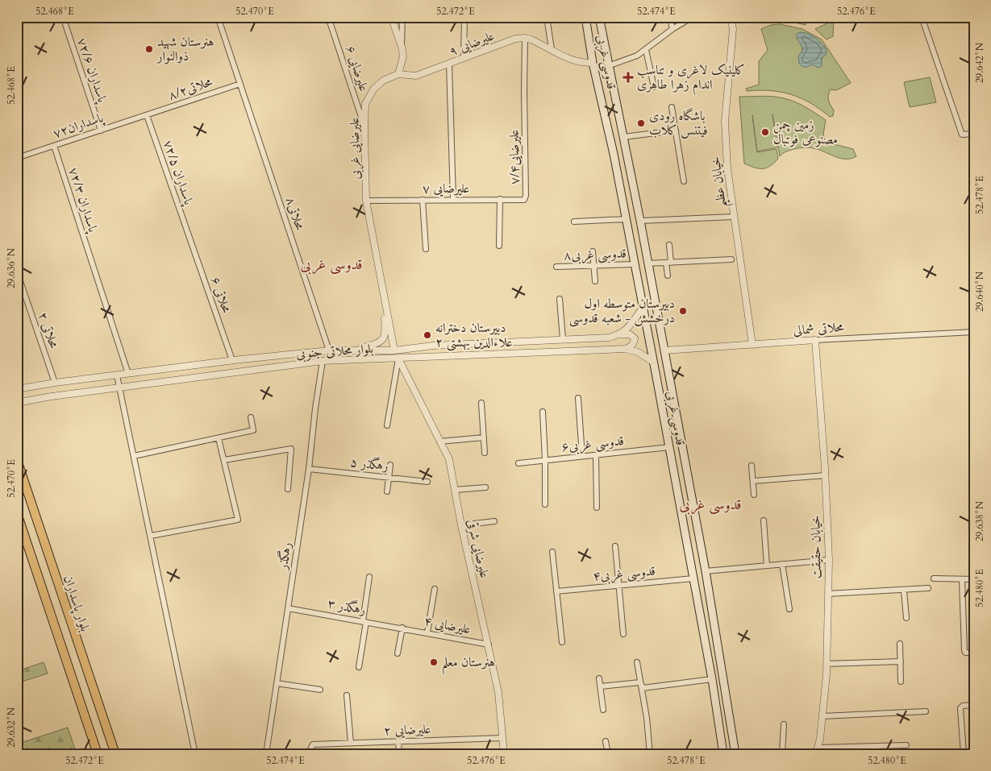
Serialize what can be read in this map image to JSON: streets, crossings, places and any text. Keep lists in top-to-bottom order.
{
  "streets": {
    "main road": ["قدوسی غربی", "بلوار پاسداران"],
    "street": [
      "۹ علیرضایی",
      "۶ علیرضایی",
      "۷۲/۶ پاسداران",
      "محلاتی۸/۲",
      "پاسداران۷۲",
      "علیرضایی غربی",
      "علیرضایی۷/۴",
      "۷۲/۵ پاسداران",
      "خیابان عظیم",
      "۷ علیرضایی",
      "۷۲/۳ پاسداران",
      "محلاتی۸",
      "قدوسی غربی۸",
      "۶ محلاتی",
      "محلاتی شمالی",
      "۲ محلاتی",
      "بلوار محلاتی جنوبی",
      "قدوسی غربی۶",
      "۵ رهگذر",
      "خیابان حقیقت",
      "علیرضایی شرقی",
      "رهگذر",
      "قدوسی غربی۴",
      "۳ رهگذر",
      "۴ علیرضایی",
      "۲ علیرضایی"
    ]
  },
  "crossings": [
    ["۹ علیرضایی", "علیرضایی غربی"],
    ["۹ علیرضایی", "علیرضایی۷/۴"],
    ["قدوسی غربی", "قدوسی غربی۸"],
    ["قدوسی غربی", "محلاتی شمالی"],
    ["قدوسی غربی", "بلوار محلاتی جنوبی"],
    ["قدوسی غربی", "قدوسی غربی۶"],
    ["قدوسی غربی", "قدوسی غربی۴"],
    ["۶ علیرضایی", "علیرضایی غربی"],
    ["۷۲/۶ پاسداران", "پاسداران۷۲"],
    ["محلاتی۸/۲", "پاسداران۷۲"],
    ["محلاتی۸/۲", "۷۲/۵ پاسداران"],
    ["محلاتی۸/۲", "محلاتی۸"],
    ["پاسداران۷۲", "۷۲/۵ پاسداران"],
    ["پاسداران۷۲", "۷۲/۳ پاسداران"],
    ["علیرضایی غربی", "۷ علیرضایی"],
    ["علیرضایی غربی", "بلوار محلاتی جنوبی"],
    ["علیرضایی۷/۴", "۷ علیرضایی"],
    ["۷۲/۵ پاسداران", "۶ محلاتی"],
    ["خیابان عظیم", "محلاتی شمالی"],
    ["۷۲/۳ پاسداران", "بلوار محلاتی جنوبی"],
    ["محلاتی۸", "بلوار محلاتی جنوبی"],
    ["۶ محلاتی", "بلوار محلاتی جنوبی"],
    ["محلاتی شمالی", "خیابان حقیقت"],
    ["۲ محلاتی", "بلوار محلاتی جنوبی"],
    ["بلوار محلاتی جنوبی", "علیرضایی شرقی"],
    ["بلوار محلاتی جنوبی", "رهگذر"],
    ["۵ رهگذر", "رهگذر"],
    ["علیرضایی شرقی", "۴ علیرضایی"],
    ["علیرضایی شرقی", "۲ علیرضایی"],
    ["رهگذر", "۳ رهگذر"],
    ["۳ رهگذر", "۴ علیرضایی"]
  ],
  "districts": ["قدوسی غربی", "قدوسی غربی"],
  "places": {
    "other": [
      "هنرستان شهید ذوالنوار",
      "باشگاه رودی فیتنس کلاب",
      "زمین چمن مصنوعی فوتبال",
      "دبیرستان متوسطه اول درخشش - شعبه قدوسی",
      "دبیرستان دخترانه علاءالدین بهشتی ۲",
      "هنرستان معلم"
    ],
    "health": ["کلینیک لاغری و تناسب اندام زهرا طاهری"]
  },
  "coordinates": [
    "52.468°E",
    "52.470°E",
    "52.472°E",
    "52.474°E",
    "52.476°E",
    "29.642°N",
    "52.478°E",
    "29.636°N",
    "29.640°N",
    "29.638°N",
    "52.480°E",
    "29.632°N"
  ]
}
